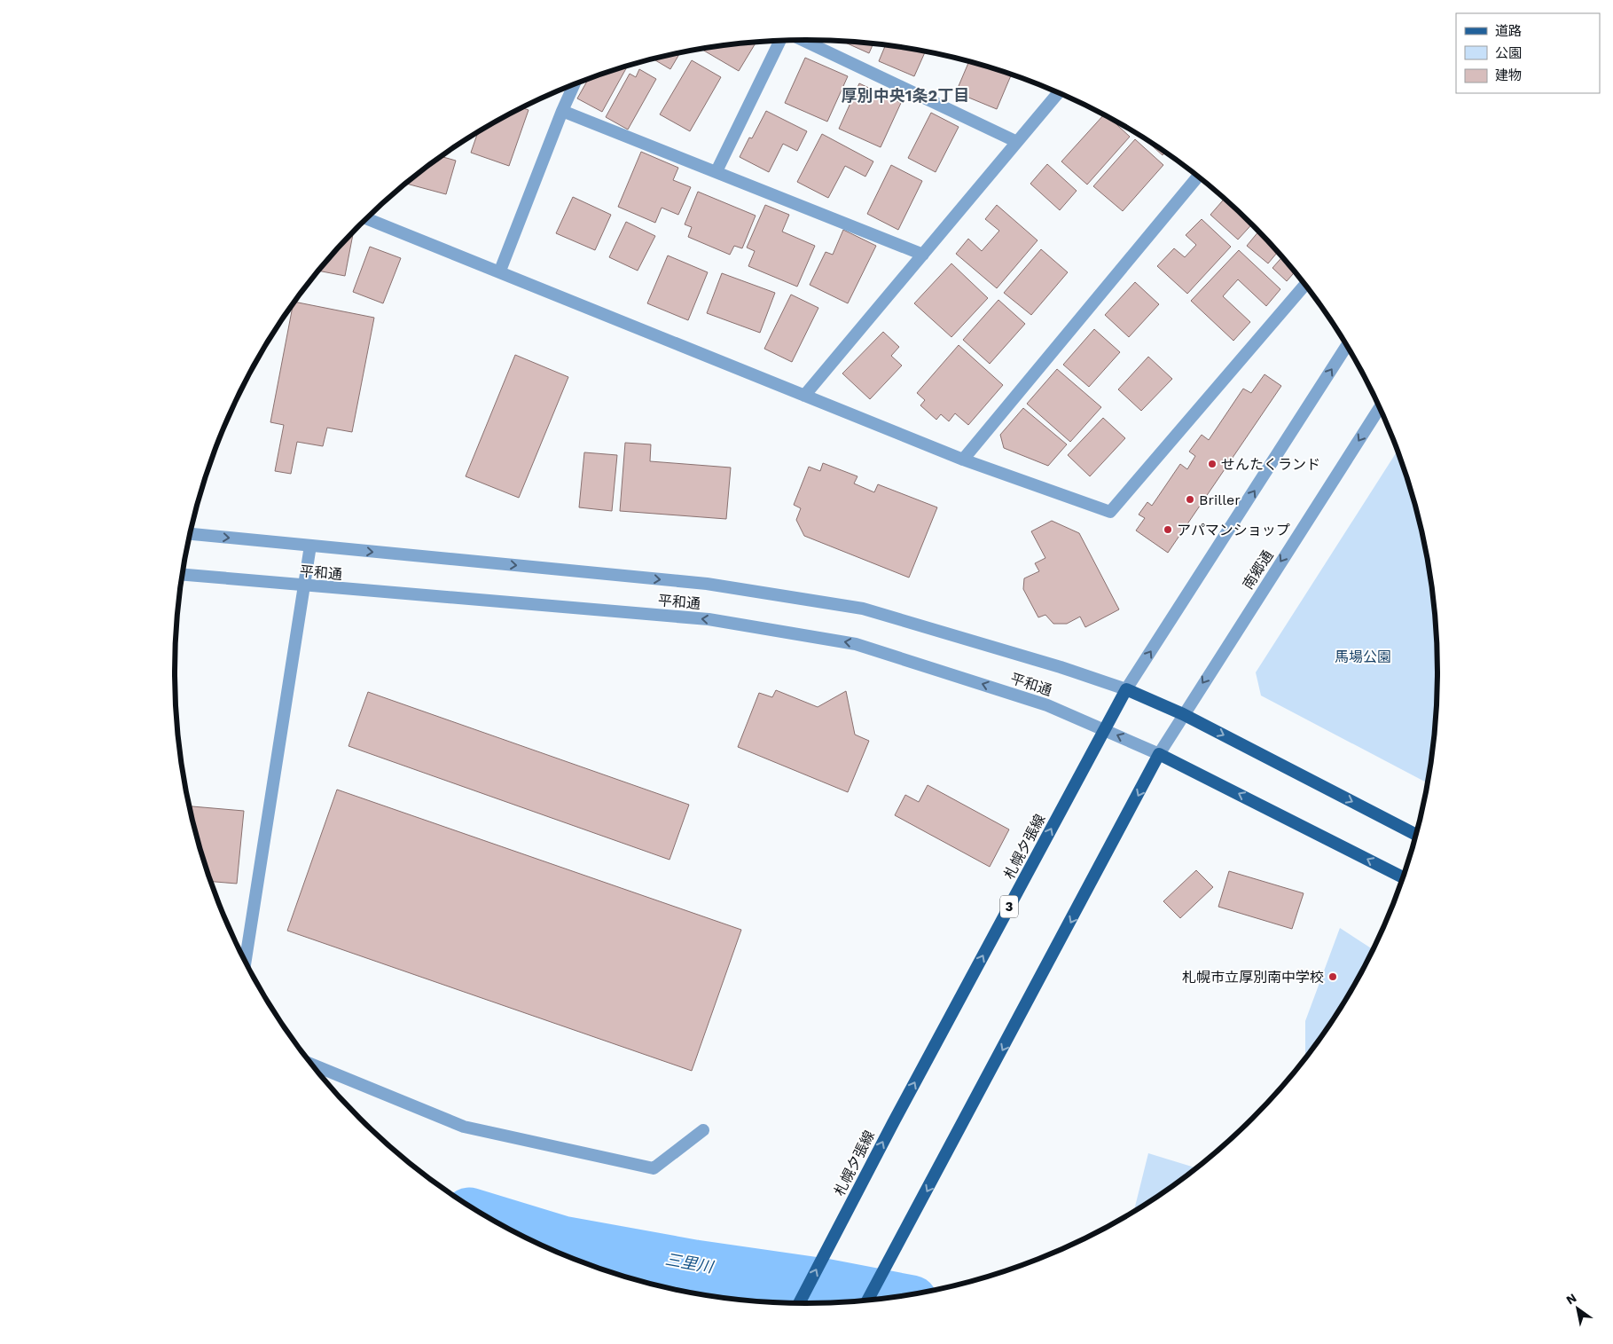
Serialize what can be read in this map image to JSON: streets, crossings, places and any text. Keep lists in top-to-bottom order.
{
  "streets": {
    "main road": ["札幌夕張線", "3"],
    "street": ["南郷通", "平和通"]
  },
  "crossings": [
    ["南郷通", "平和通"],
    ["平和通", "札幌夕張線"]
  ],
  "districts": ["厚別中央1条2丁目"],
  "water": ["三里川"],
  "parks": ["馬場公園"],
  "places": [
    "せんたくランド",
    "Briller",
    "アパマンショップ",
    "札幌市立厚別南中学校"
  ],
  "legend": ["道路", "公園", "建物"],
  "north": "top left"
}
